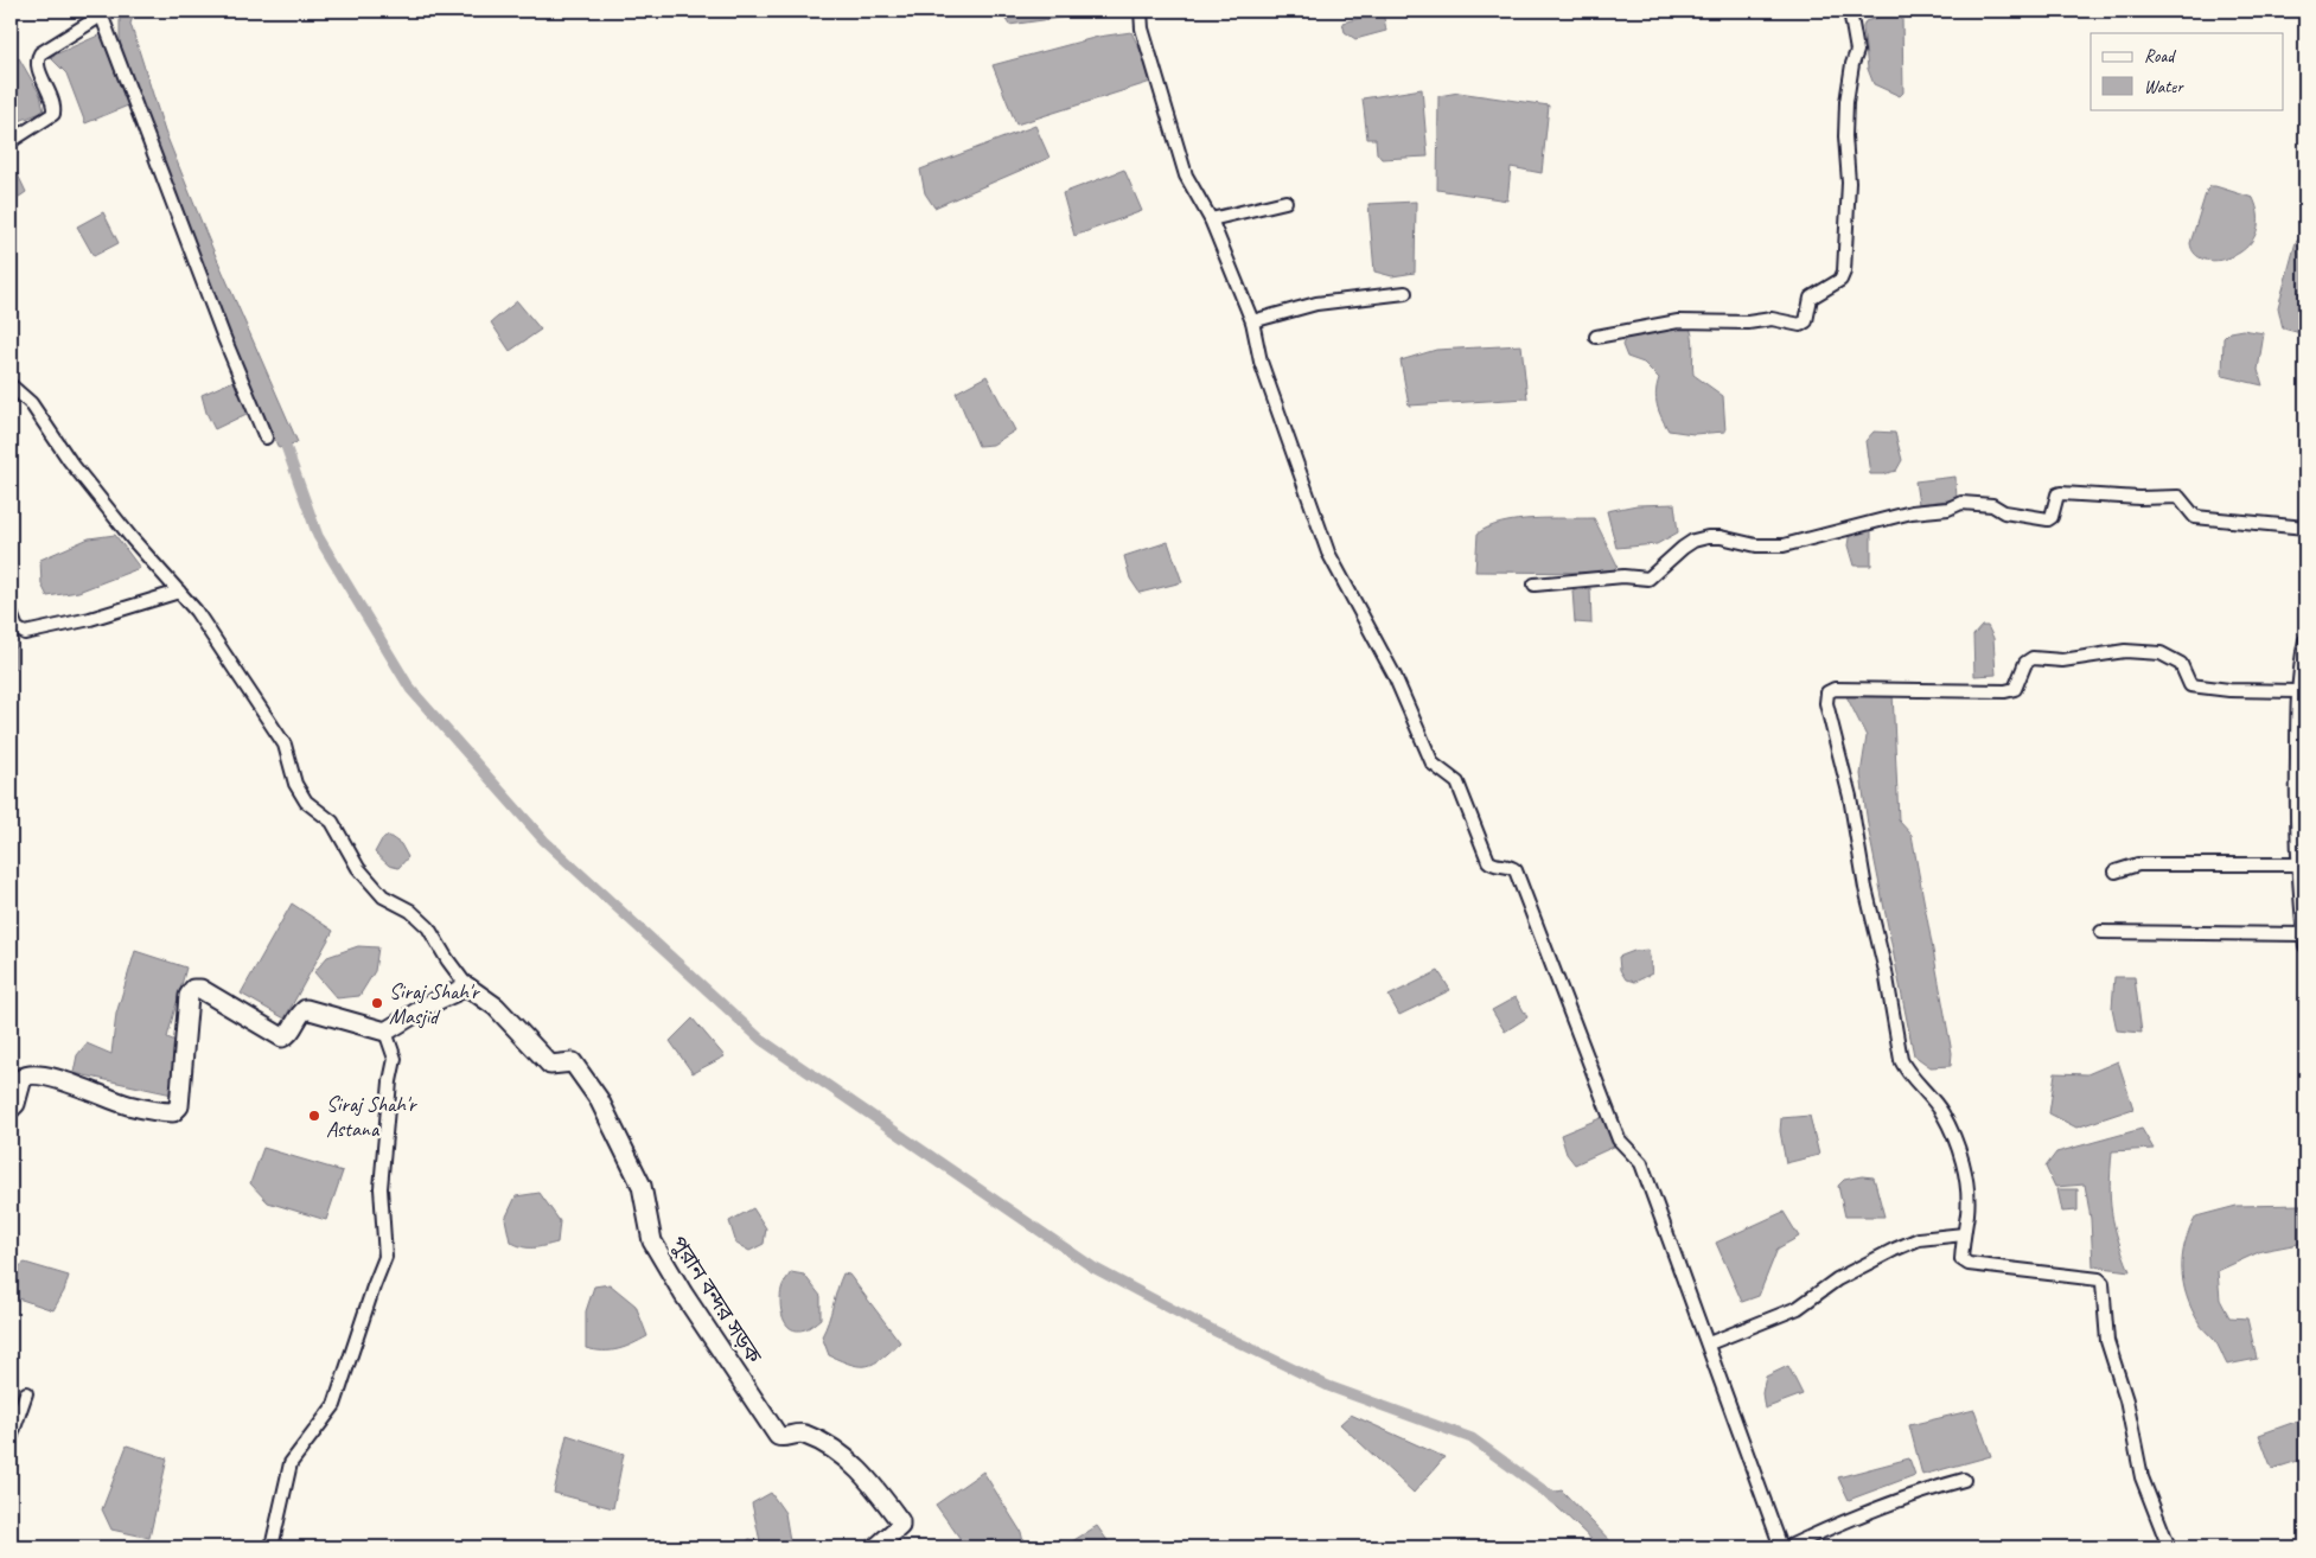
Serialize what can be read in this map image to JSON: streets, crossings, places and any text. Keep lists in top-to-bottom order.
{
  "streets": {
    "street": ["পুরান বন্দর সড়ক"]
  },
  "places": ["Siraj Shah'r Masjid", "Siraj Shah'r Astana"],
  "legend": ["Road", "Water"]
}
